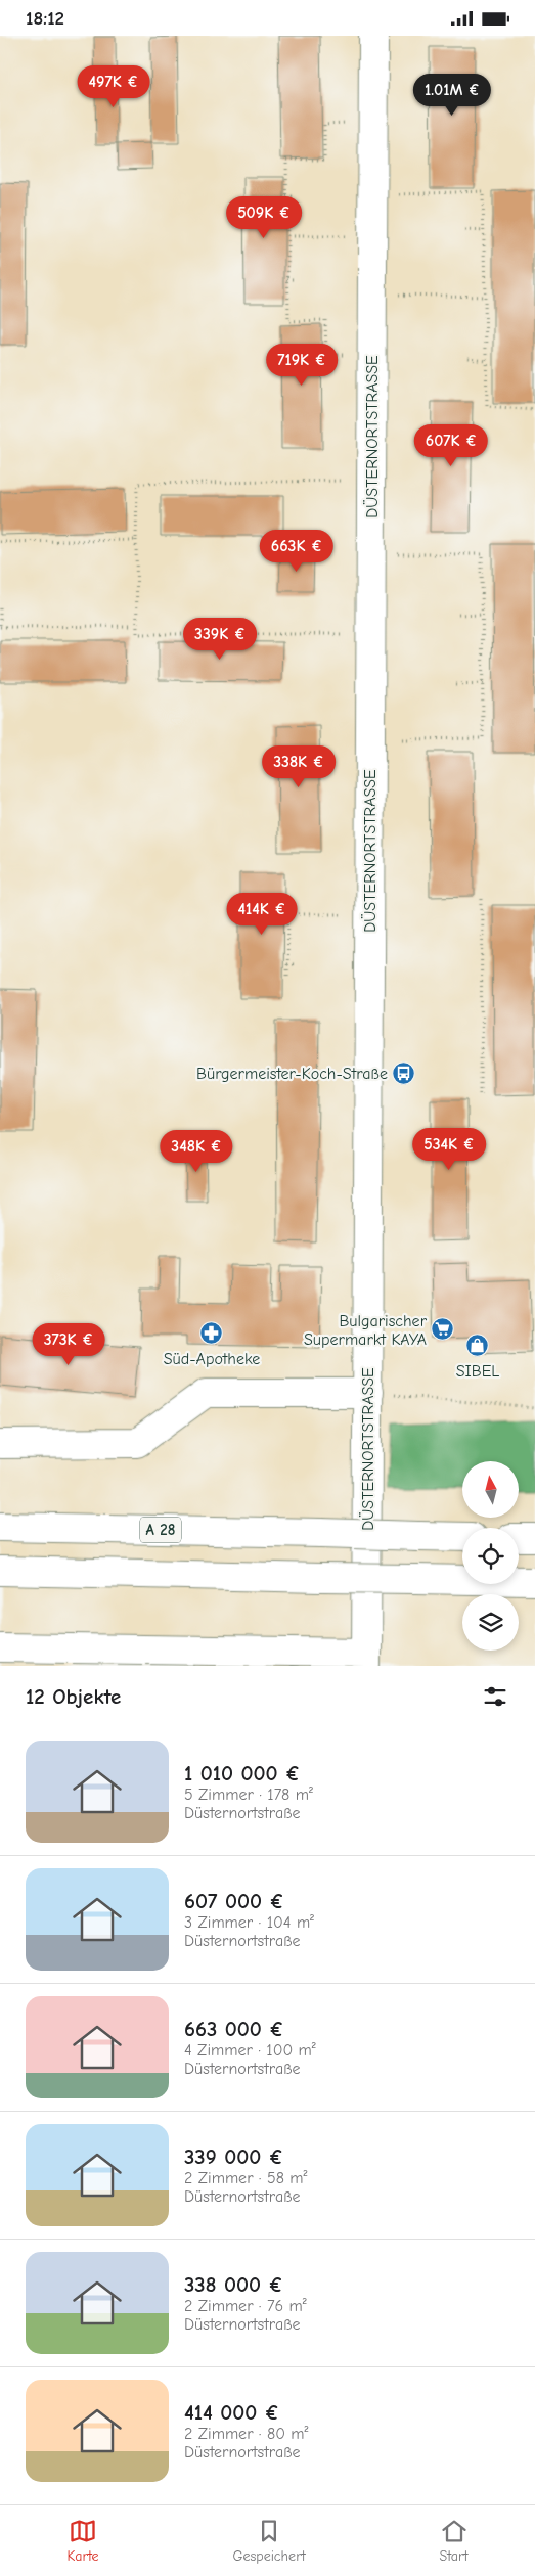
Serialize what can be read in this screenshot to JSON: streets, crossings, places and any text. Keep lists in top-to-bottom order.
{
  "streets": {
    "main road": ["DÜSTERNORTSTRASSE", "A 28"]
  },
  "places": {
    "bus stop": ["Bürgermeister-Koch-Straße"],
    "supermarket": ["Bulgarischer Supermarkt KAYA"],
    "pharmacy": ["Süd-Apotheke"],
    "shop": ["SIBEL"]
  },
  "north": "top",
  "page": {
    "status": "18:12",
    "price": [
      "497K €",
      "1.01M €",
      "509K €",
      "719K €",
      "607K €",
      "663K €",
      "339K €",
      "338K €",
      "414K €",
      "534K €",
      "348K €",
      "373K €"
    ],
    "heading": "12 Objekte",
    "list": [
      {
        "name": "1 010 000 €",
        "note": "5 Zimmer · 178 m² · Düsternortstraße"
      },
      {
        "name": "607 000 €",
        "note": "3 Zimmer · 104 m² · Düsternortstraße"
      },
      {
        "name": "663 000 €",
        "note": "4 Zimmer · 100 m² · Düsternortstraße"
      },
      {
        "name": "339 000 €",
        "note": "2 Zimmer · 58 m² · Düsternortstraße"
      },
      {
        "name": "338 000 €",
        "note": "2 Zimmer · 76 m² · Düsternortstraße"
      },
      {
        "name": "414 000 €",
        "note": "2 Zimmer · 80 m² · Düsternortstraße"
      }
    ],
    "tabs": ["Karte", "Gespeichert", "Start"]
  }
}
